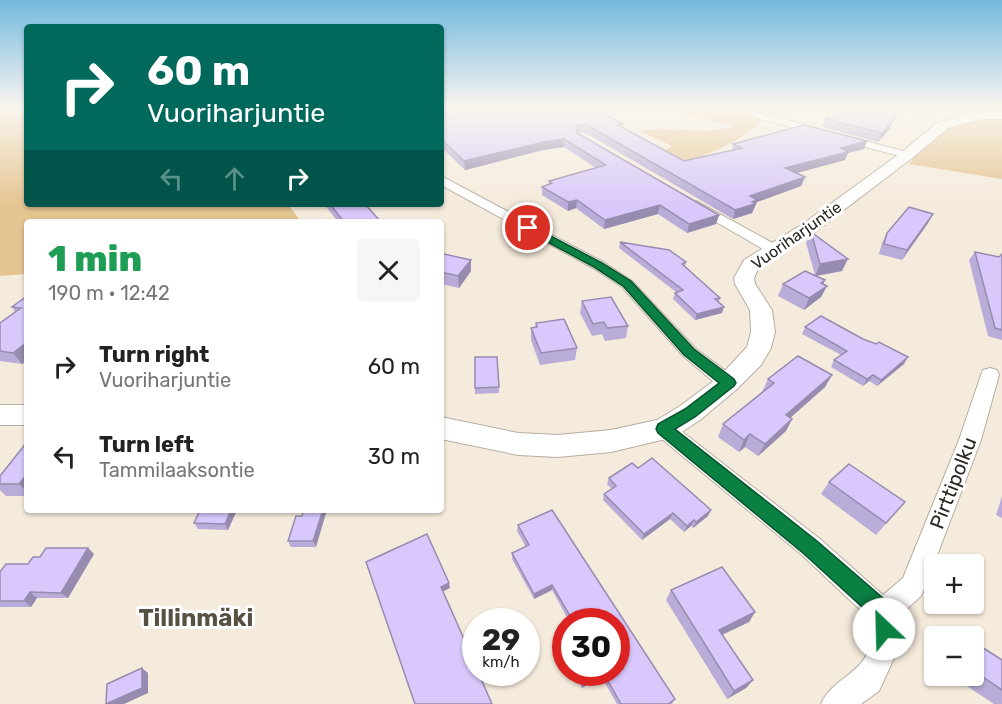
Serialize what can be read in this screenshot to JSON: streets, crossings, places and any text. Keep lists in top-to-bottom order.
{
  "streets": {
    "street": ["Vuoriharjuntie", "Pirttipolku"]
  },
  "districts": ["Tillinmäki"],
  "page": {
    "turn": ["60 m", "Vuoriharjuntie"],
    "heading": ["1 min", "190 m · 12:42"],
    "list": [
      {
        "name": "Turn right",
        "note": "Vuoriharjuntie",
        "value": "60 m"
      },
      {
        "name": "Turn left",
        "note": "Tammilaaksontie",
        "value": "30 m"
      }
    ],
    "map_buttons": ["+", "−"],
    "speed": "29 km/h",
    "limit": "30"
  }
}
